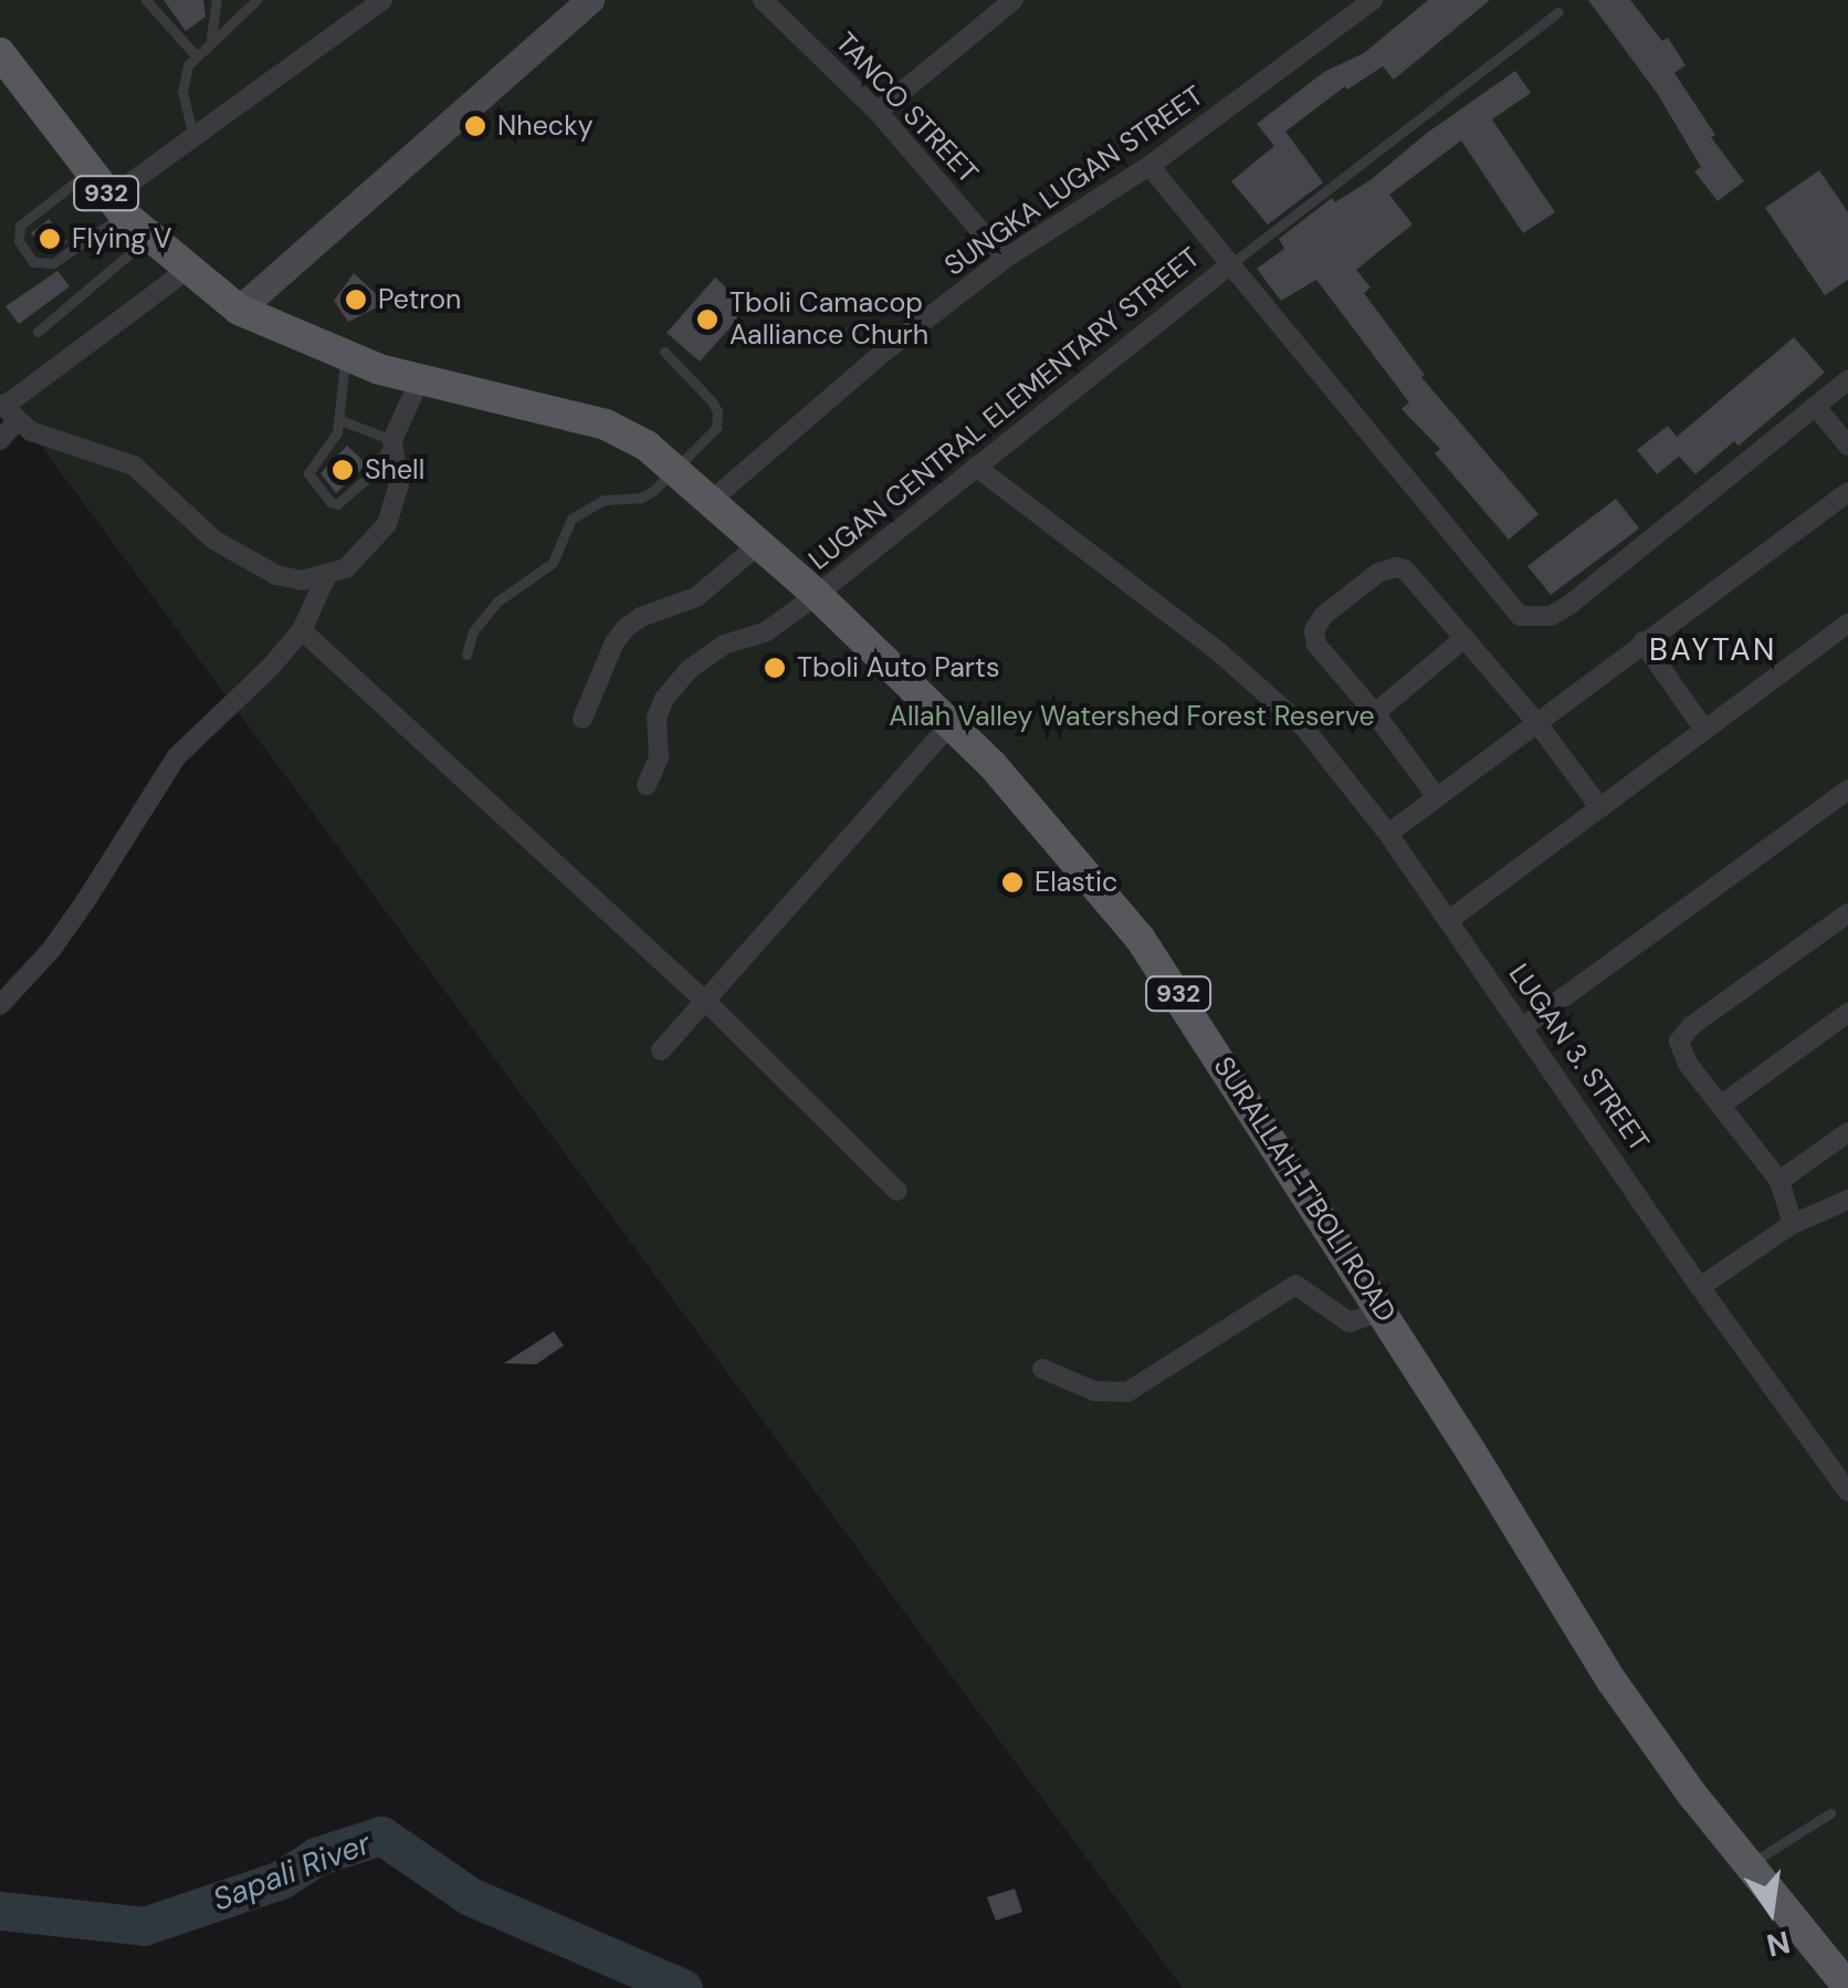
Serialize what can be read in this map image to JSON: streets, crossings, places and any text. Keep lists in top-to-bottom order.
{
  "streets": {
    "main road": ["932", "SURALLAH-T'BOLI ROAD"],
    "street": [
      "TANCO STREET",
      "SUNGKA LUGAN STREET",
      "LUGAN CENTRAL ELEMENTARY STREET",
      "LUGAN 3. STREET"
    ]
  },
  "crossings": [
    ["TANCO STREET", "SUNGKA LUGAN STREET"],
    ["SUNGKA LUGAN STREET", "SURALLAH-T'BOLI ROAD"],
    ["932", "SURALLAH-T'BOLI ROAD"],
    ["LUGAN CENTRAL ELEMENTARY STREET", "LUGAN 3. STREET"],
    ["LUGAN CENTRAL ELEMENTARY STREET", "SURALLAH-T'BOLI ROAD"]
  ],
  "districts": ["BAYTAN"],
  "water": ["Sapali River"],
  "parks": ["Allah Valley Watershed Forest Reserve"],
  "places": [
    "Nhecky",
    "Flying V",
    "Petron",
    "Tboli Camacop Aalliance Churh",
    "Shell",
    "Tboli Auto Parts",
    "Elastic"
  ],
  "north": "bottom"
}
